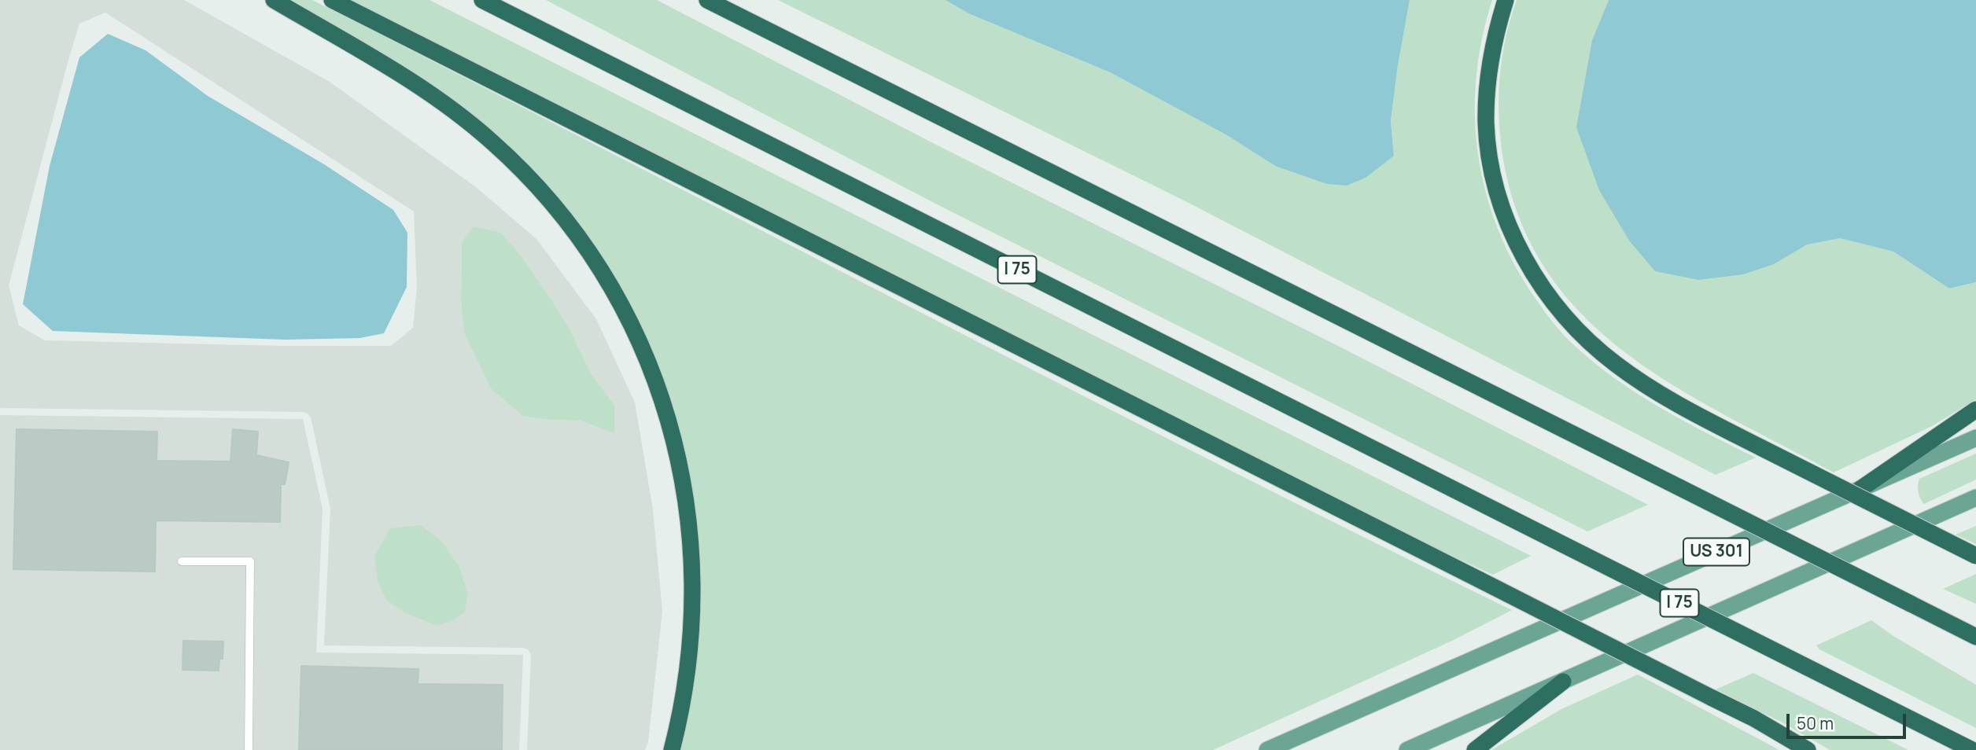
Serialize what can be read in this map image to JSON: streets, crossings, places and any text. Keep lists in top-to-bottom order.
{
  "streets": {
    "highway": ["I 75"],
    "main road": ["US 301"]
  },
  "scale_bar": "50 m"
}
